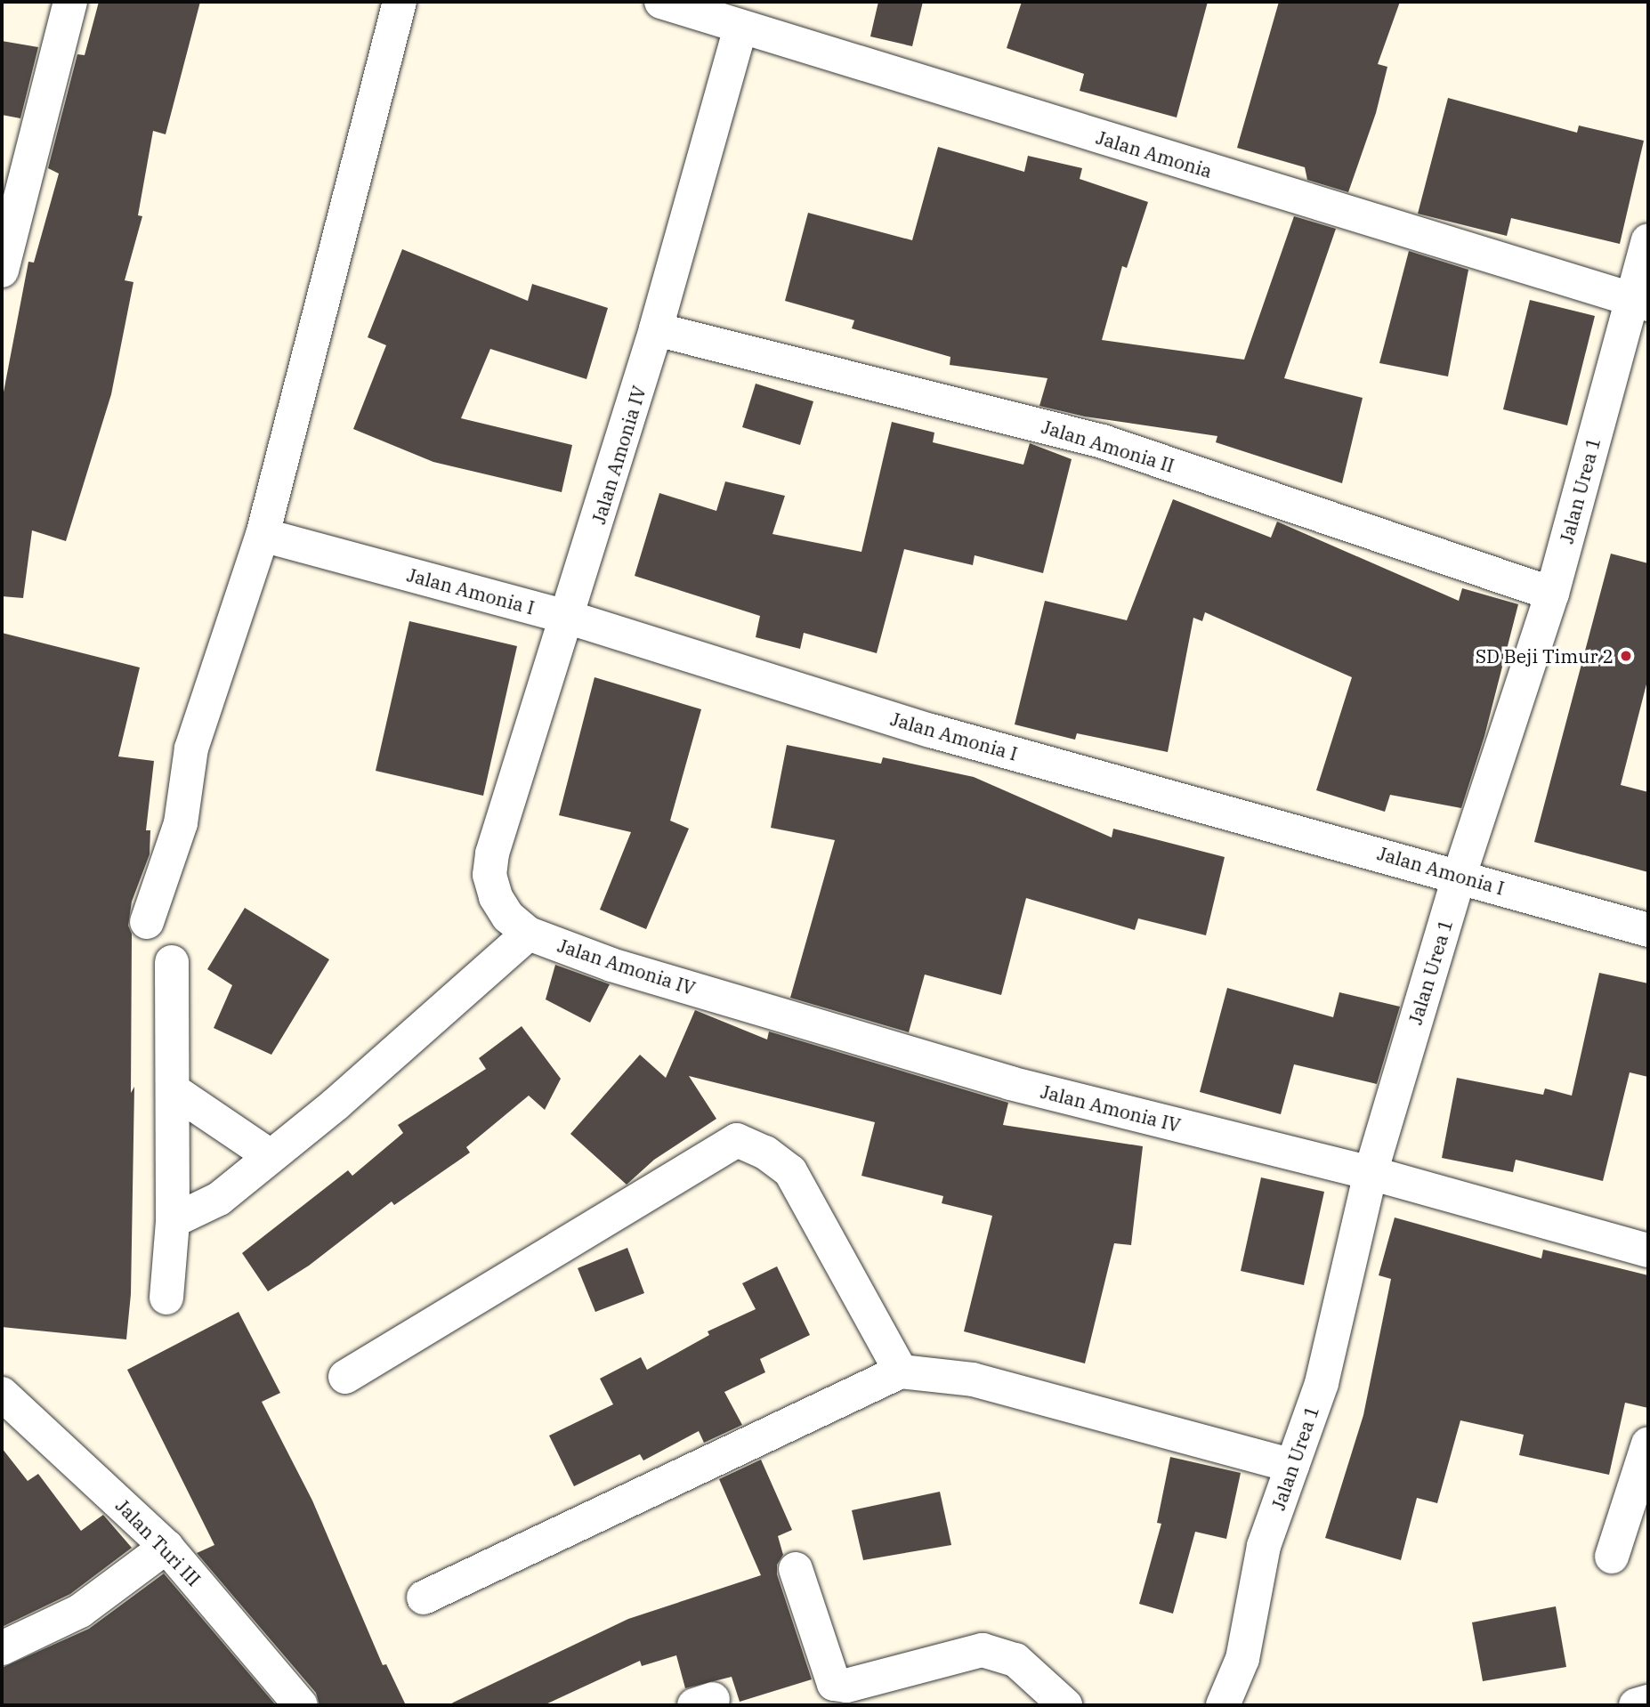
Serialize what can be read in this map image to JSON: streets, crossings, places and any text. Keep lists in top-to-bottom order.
{
  "streets": {
    "street": [
      "Jalan Amonia",
      "Jalan Amonia II",
      "Jalan Amonia IV",
      "Jalan Urea 1",
      "Jalan Amonia I",
      "Jalan Turi III"
    ]
  },
  "crossings": [
    ["Jalan Amonia", "Jalan Amonia IV"],
    ["Jalan Amonia", "Jalan Urea 1"],
    ["Jalan Amonia II", "Jalan Amonia IV"],
    ["Jalan Amonia II", "Jalan Urea 1"],
    ["Jalan Amonia IV", "Jalan Urea 1"],
    ["Jalan Amonia IV", "Jalan Amonia I"],
    ["Jalan Urea 1", "Jalan Amonia I"]
  ],
  "places": ["SD Beji Timur 2"]
}
